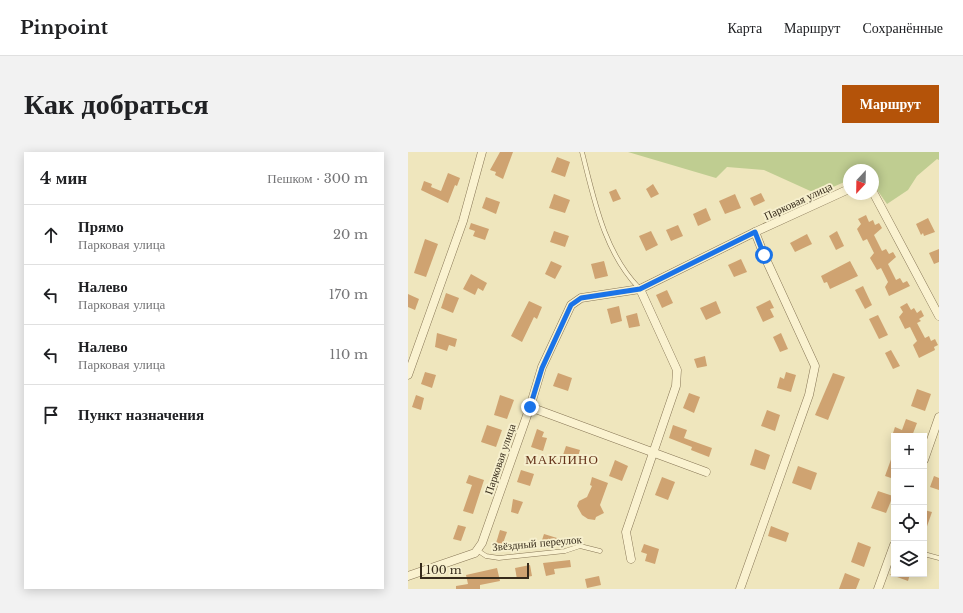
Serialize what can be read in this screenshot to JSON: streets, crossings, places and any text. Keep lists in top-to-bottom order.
{
  "streets": {
    "street": ["Парковая улица"],
    "lane": ["Звёздный переулок"]
  },
  "crossings": [
    ["Парковая улица", "Звёздный переулок"]
  ],
  "districts": ["МАКЛИНО"],
  "scale_bar": "100 m",
  "north": "bottom",
  "page": {
    "header": "Pinpoint",
    "nav": ["Карта", "Маршрут", "Сохранённые"],
    "buttons": "Маршрут",
    "title": "Как добраться",
    "heading": ["4 мин", "Пешком · 300 m"],
    "list": [
      ["Прямо", "Парковая улица", "20 m"],
      ["Налево", "Парковая улица", "170 m"],
      ["Налево", "Парковая улица", "110 m"],
      "Пункт назначения"
    ],
    "map_buttons": ["+", "−"],
    "scale": "100 m"
  }
}
